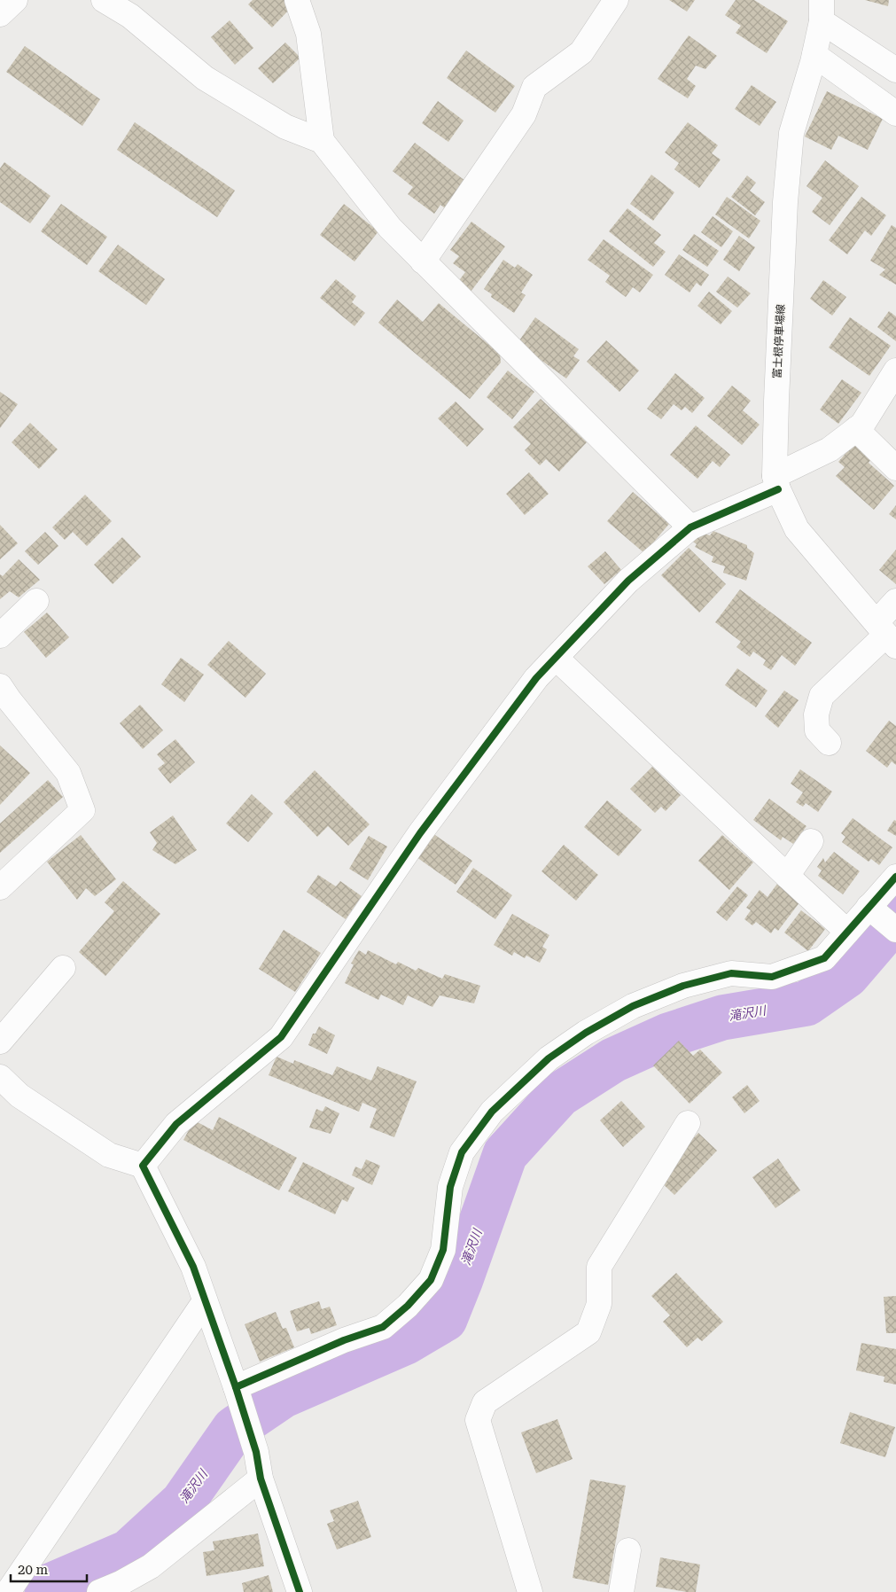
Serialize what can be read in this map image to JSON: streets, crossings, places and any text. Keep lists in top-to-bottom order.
{
  "streets": {
    "street": ["富士根停車場線"]
  },
  "water": ["滝沢川"],
  "scale_bar": "20 m"
}
